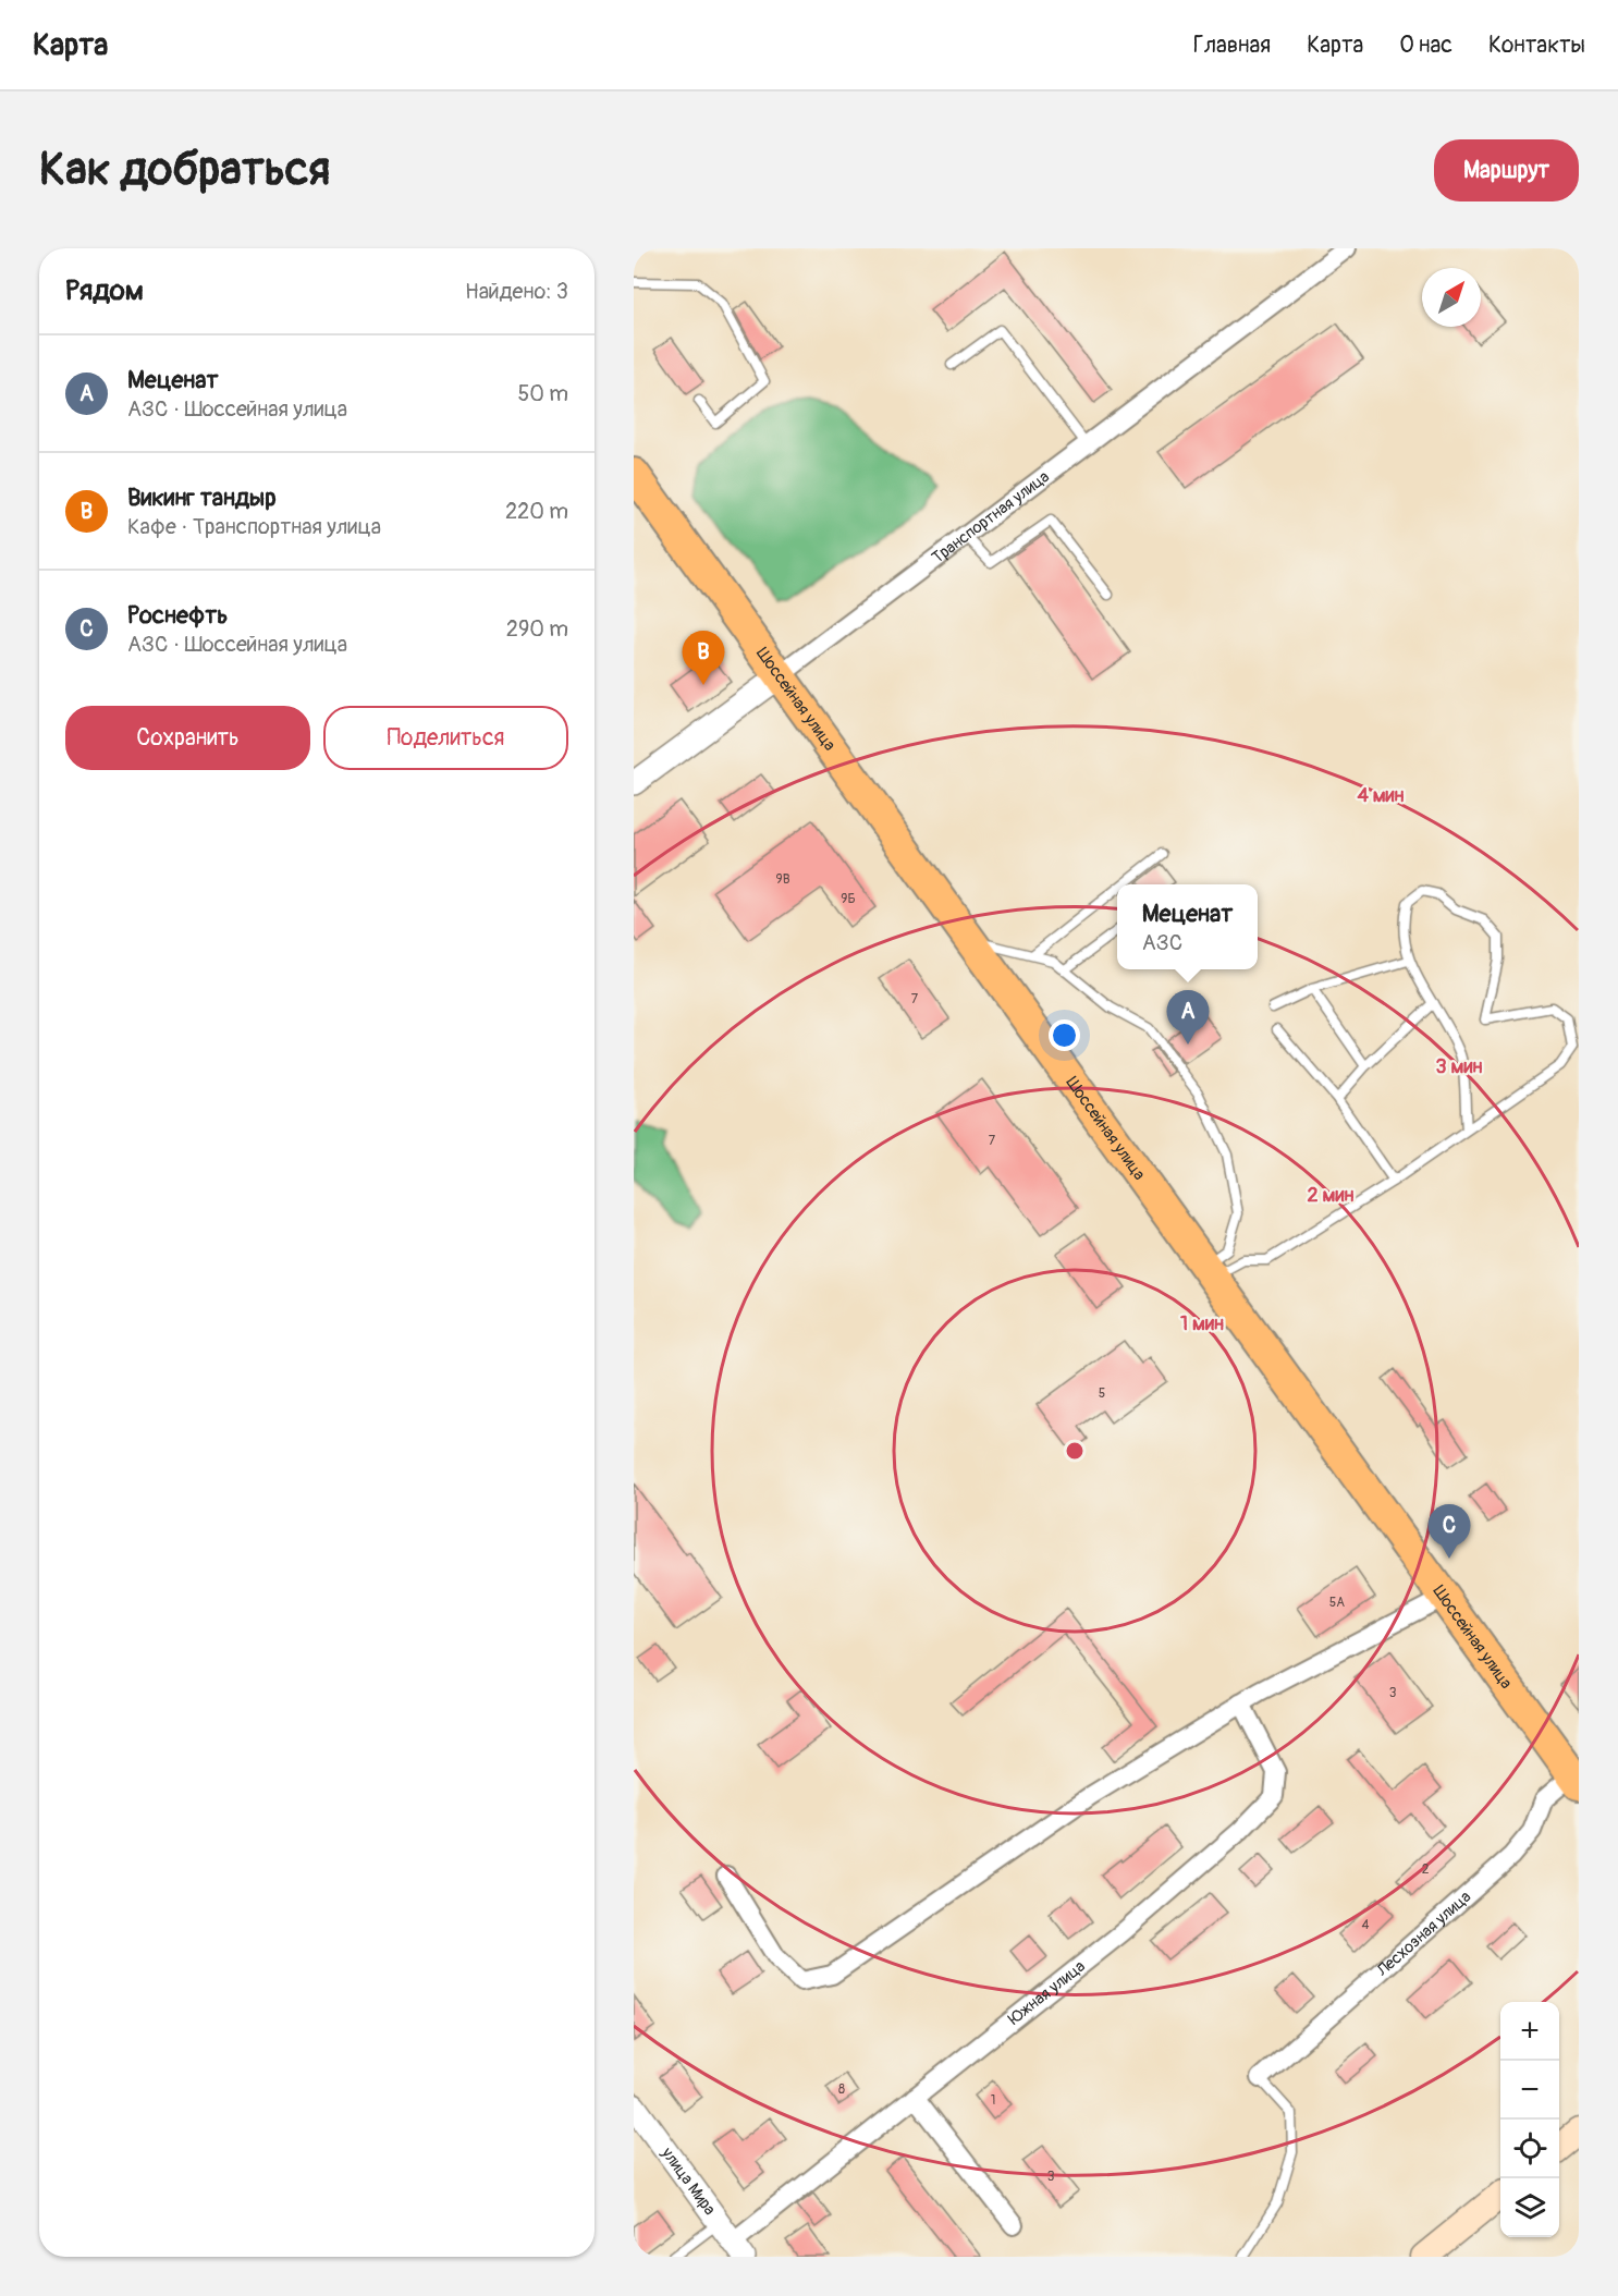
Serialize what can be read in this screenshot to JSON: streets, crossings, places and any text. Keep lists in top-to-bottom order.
{
  "streets": {
    "highway": ["Шоссейная улица"],
    "street": [
      "Транспортная улица",
      "Лесхозная улица",
      "Южная улица",
      "улица Мира"
    ]
  },
  "crossings": [
    ["Транспортная улица", "Шоссейная улица"],
    ["Шоссейная улица", "Лесхозная улица"],
    ["Южная улица", "улица Мира"]
  ],
  "house_numbers": [
    "9В",
    "9Б",
    "7",
    "7",
    "5",
    "5А",
    "3",
    "2",
    "4",
    "8",
    "1",
    "3"
  ],
  "north": "top right",
  "page": {
    "header": "Карта",
    "nav": [
      "Главная",
      "Карта",
      "О нас",
      "Контакты"
    ],
    "buttons": [
      "Маршрут",
      ["Сохранить", "Поделиться"]
    ],
    "title": "Как добраться",
    "heading": ["Рядом", "Найдено: 3"],
    "list": [
      {
        "mark": "A",
        "name": "Меценат",
        "note": "АЗС · Шоссейная улица",
        "value": "50 m"
      },
      {
        "mark": "B",
        "name": "Викинг тандыр",
        "note": "Кафе · Транспортная улица",
        "value": "220 m"
      },
      {
        "mark": "C",
        "name": "Роснефть",
        "note": "АЗС · Шоссейная улица",
        "value": "290 m"
      }
    ],
    "pins": ["B", "A", "C"],
    "popup": ["Меценат", "АЗС"],
    "map_buttons": ["+", "−"]
  },
  "rings": [
    "4 мин",
    "3 мин",
    "2 мин",
    "1 мин"
  ]
}
